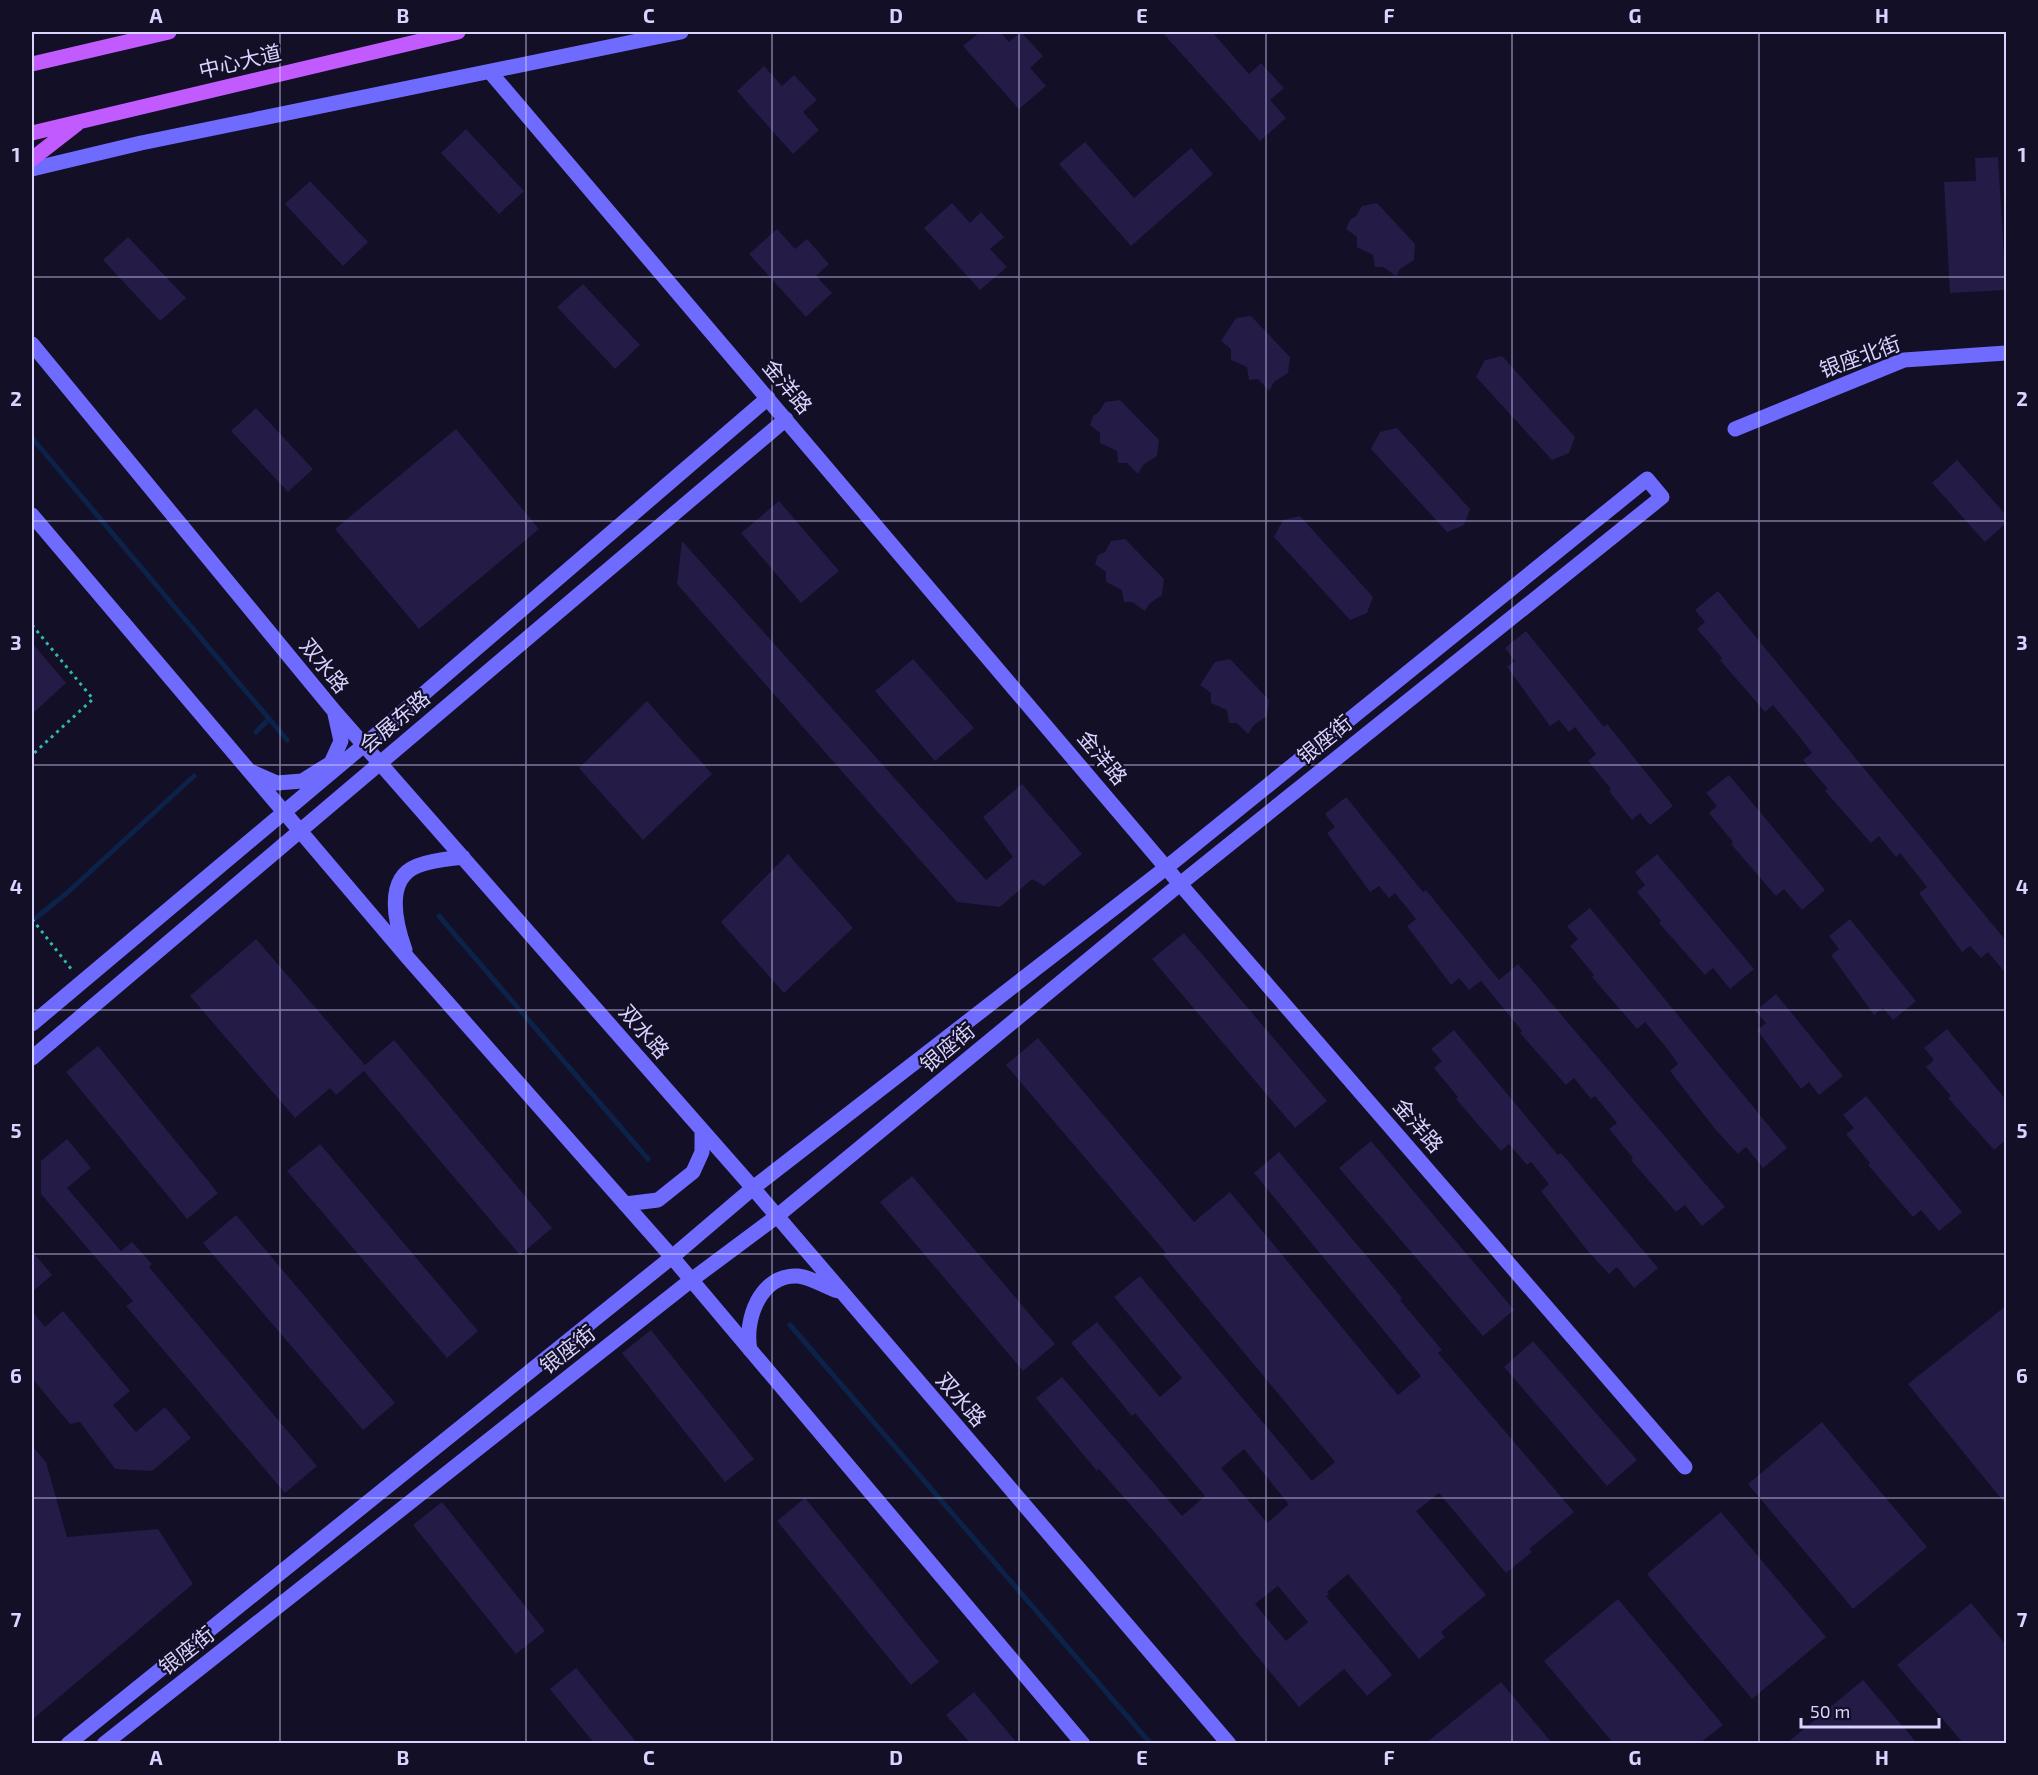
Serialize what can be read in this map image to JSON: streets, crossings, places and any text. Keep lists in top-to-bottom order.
{
  "streets": {
    "main road": [
      "中心大道",
      "银座北街",
      "金洋路",
      "双水路",
      "会展东路",
      "银座街"
    ]
  },
  "crossings": [
    ["金洋路", "会展东路"],
    ["金洋路", "银座街"],
    ["双水路", "会展东路"],
    ["双水路", "银座街"]
  ],
  "scale_bar": "50 m",
  "grid": {
    "columns": [
      "A",
      "B",
      "C",
      "D",
      "E",
      "F",
      "G",
      "H"
    ],
    "rows": [
      "1",
      "2",
      "3",
      "4",
      "5",
      "6",
      "7"
    ]
  }
}
